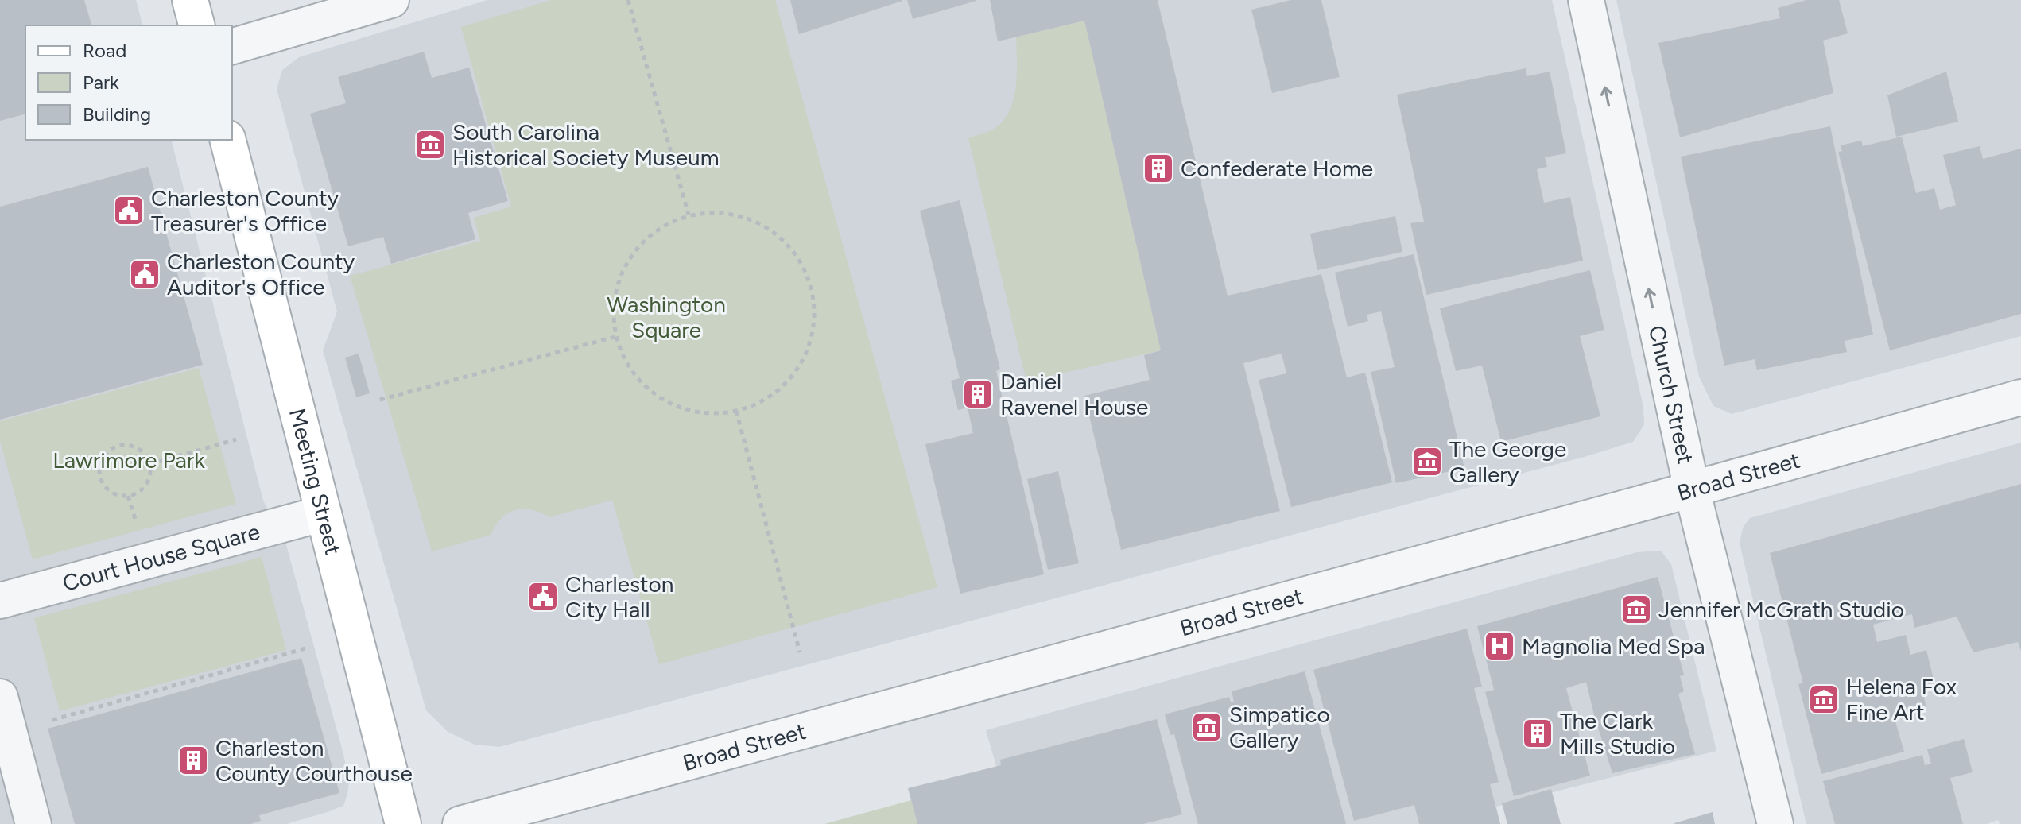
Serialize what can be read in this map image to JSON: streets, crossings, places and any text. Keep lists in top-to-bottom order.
{
  "streets": {
    "main road": ["Meeting Street"],
    "street": ["Church Street", "Broad Street", "Court House Square"]
  },
  "crossings": [
    ["Church Street", "Broad Street"],
    ["Meeting Street", "Court House Square"]
  ],
  "one_way": ["Church Street"],
  "parks": ["Washington Square", "Lawrimore Park"],
  "places": {
    "museum": [
      "South Carolina Historical Society Museum",
      "The George Gallery",
      "Jennifer McGrath Studio",
      "Helena Fox Fine Art",
      "Simpatico Gallery"
    ],
    "building": [
      "Confederate Home",
      "Daniel Ravenel House",
      "The Clark Mills Studio",
      "Charleston County Courthouse"
    ],
    "public building": ["Charleston County Treasurer's Office", "Charleston County Auditor's Office", "Charleston City Hall"],
    "hospital": ["Magnolia Med Spa"]
  },
  "legend": ["Road", "Park", "Building"]
}
